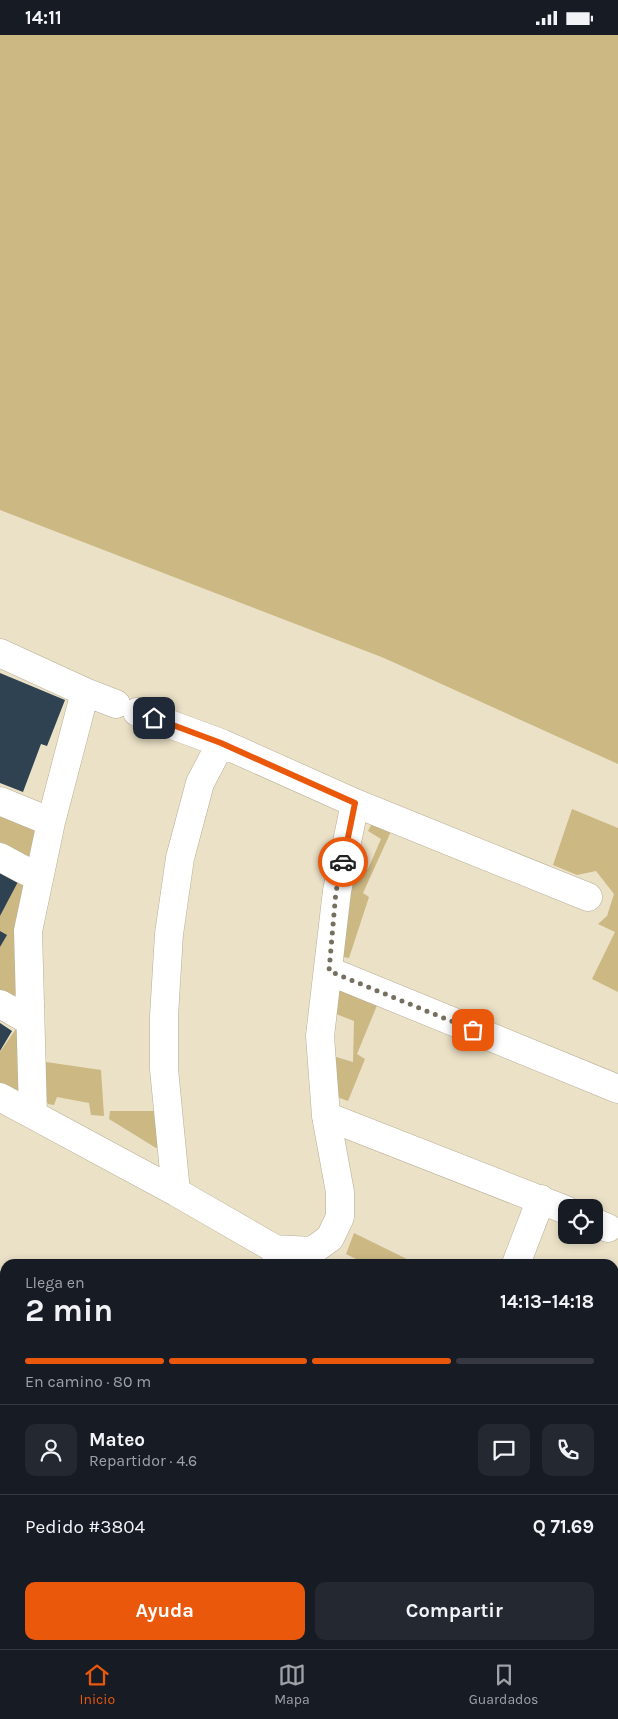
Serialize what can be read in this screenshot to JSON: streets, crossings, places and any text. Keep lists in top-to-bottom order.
{
  "page": {
    "status": "14:11",
    "heading": ["2 min", "Llega en", "14:13–14:18"],
    "panel": [
      "Mateo",
      "Repartidor · 4.6",
      "Pedido #3804",
      "Q 71.69"
    ],
    "bar": "En camino · 80 m",
    "buttons": ["Ayuda", "Compartir"],
    "tabs": ["Inicio", "Mapa", "Guardados"]
  }
}
